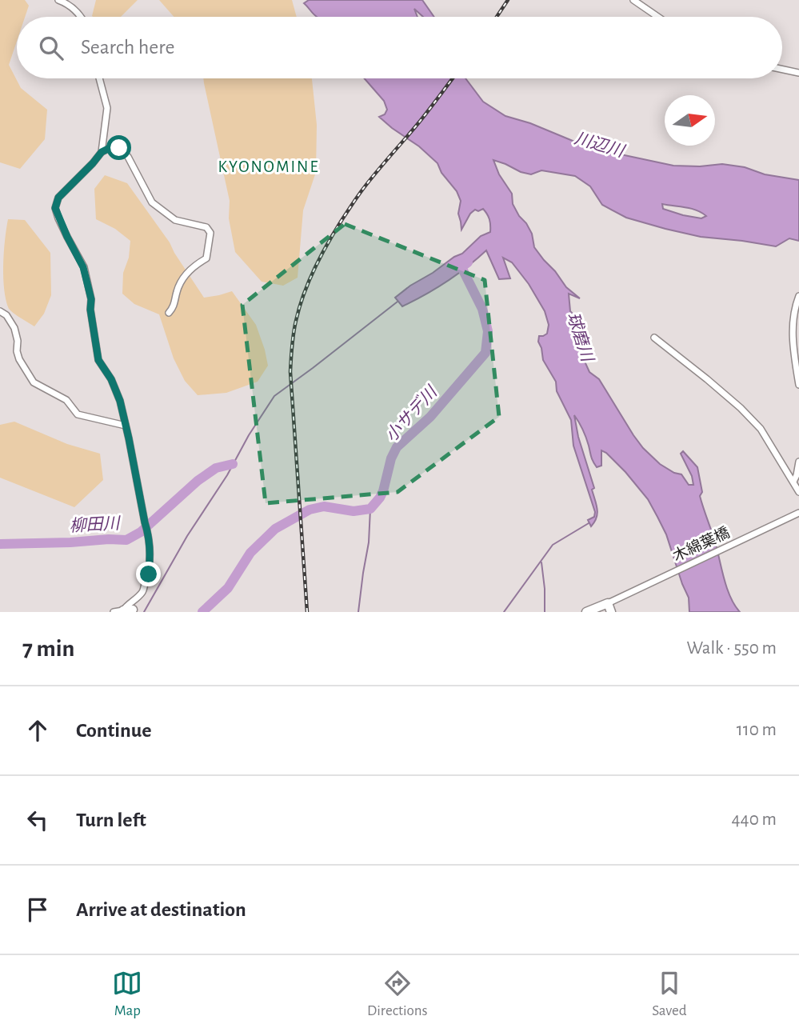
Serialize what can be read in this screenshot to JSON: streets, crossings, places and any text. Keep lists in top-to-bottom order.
{
  "streets": {
    "street": ["木綿葉橋"]
  },
  "districts": ["KYONOMINE"],
  "water": [
    "川辺川",
    "球磨川",
    "小サデ川",
    "柳田川"
  ],
  "north": "right",
  "page": {
    "search": "Search here",
    "heading": ["7 min", "Walk · 550 m"],
    "list": [
      ["Continue", "110 m"],
      ["Turn left", "440 m"],
      "Arrive at destination"
    ],
    "nav": ["Map", "Directions", "Saved"]
  }
}
